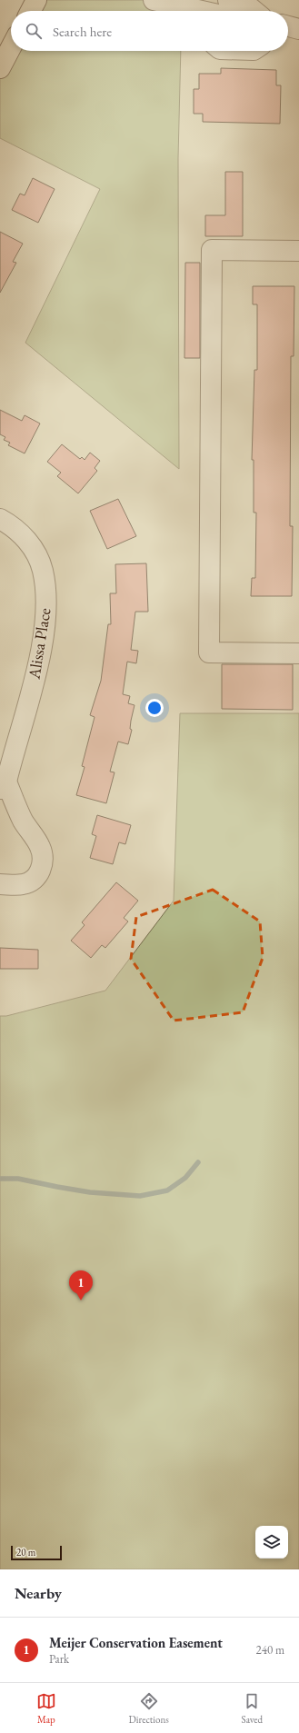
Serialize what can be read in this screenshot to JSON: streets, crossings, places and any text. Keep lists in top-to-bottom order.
{
  "streets": {
    "street": ["Alissa Place"]
  },
  "scale_bar": "20 m",
  "page": {
    "search": "Search here",
    "pins": "1",
    "scale": "20 m",
    "heading": "Nearby",
    "list": [
      {
        "mark": "1",
        "name": "Meijer Conservation Easement",
        "note": "Park",
        "value": "240 m"
      }
    ],
    "nav": ["Map", "Directions", "Saved"]
  }
}
